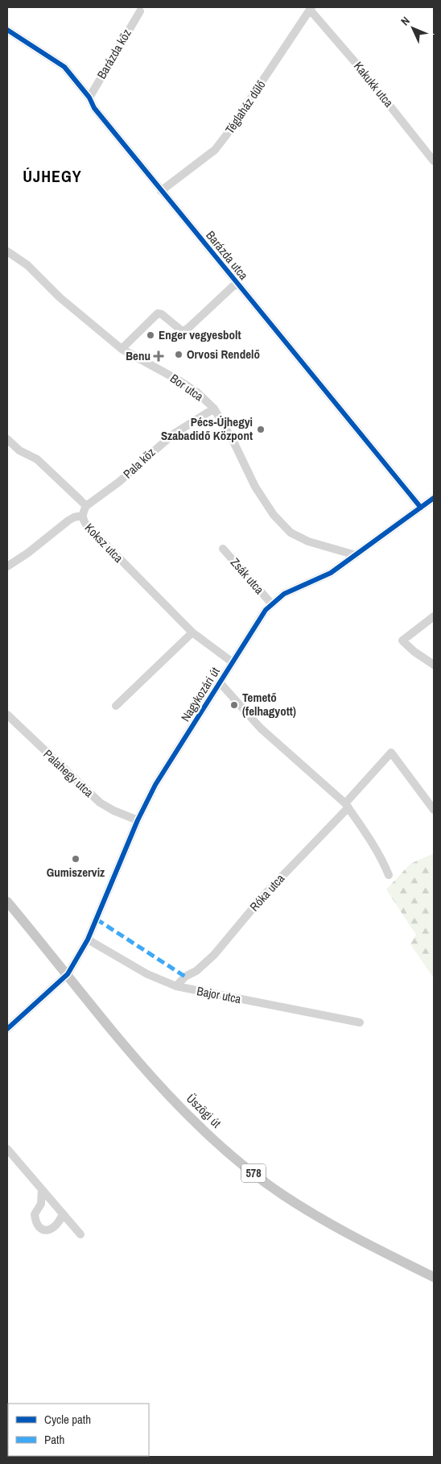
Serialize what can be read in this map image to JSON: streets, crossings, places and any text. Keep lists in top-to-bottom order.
{
  "streets": {
    "main road": ["Üszögi út", "578"],
    "street": [
      "Barázda köz",
      "Kakukk utca",
      "Téglaház dűlő",
      "Barázda utca",
      "Bor utca",
      "Pala köz",
      "Koksz utca",
      "Zsák utca",
      "Nagykozári út",
      "Palahegy utca",
      "Róka utca",
      "Bajor utca"
    ]
  },
  "crossings": [
    ["Barázda köz", "Barázda utca"],
    ["Kakukk utca", "Téglaház dűlő"],
    ["Téglaház dűlő", "Barázda utca"],
    ["Barázda utca", "Nagykozári út"],
    ["Bor utca", "Pala köz"],
    ["Bor utca", "Nagykozári út"],
    ["Pala köz", "Koksz utca"],
    ["Koksz utca", "Nagykozári út"],
    ["Zsák utca", "Nagykozári út"],
    ["Nagykozári út", "Palahegy utca"],
    ["Nagykozári út", "Bajor utca"],
    ["Nagykozári út", "Üszögi út"],
    ["Róka utca", "Bajor utca"]
  ],
  "districts": ["ÚJHEGY"],
  "places": {
    "other": [
      "Enger vegyesbolt",
      "Orvosi Rendelő",
      "Pécs-Újhegyi Szabadidő Központ",
      "Temető (felhagyott)",
      "Gumiszerviz"
    ],
    "health": ["Benu"]
  },
  "legend": ["Cycle path", "Path"],
  "north": "top left"
}
